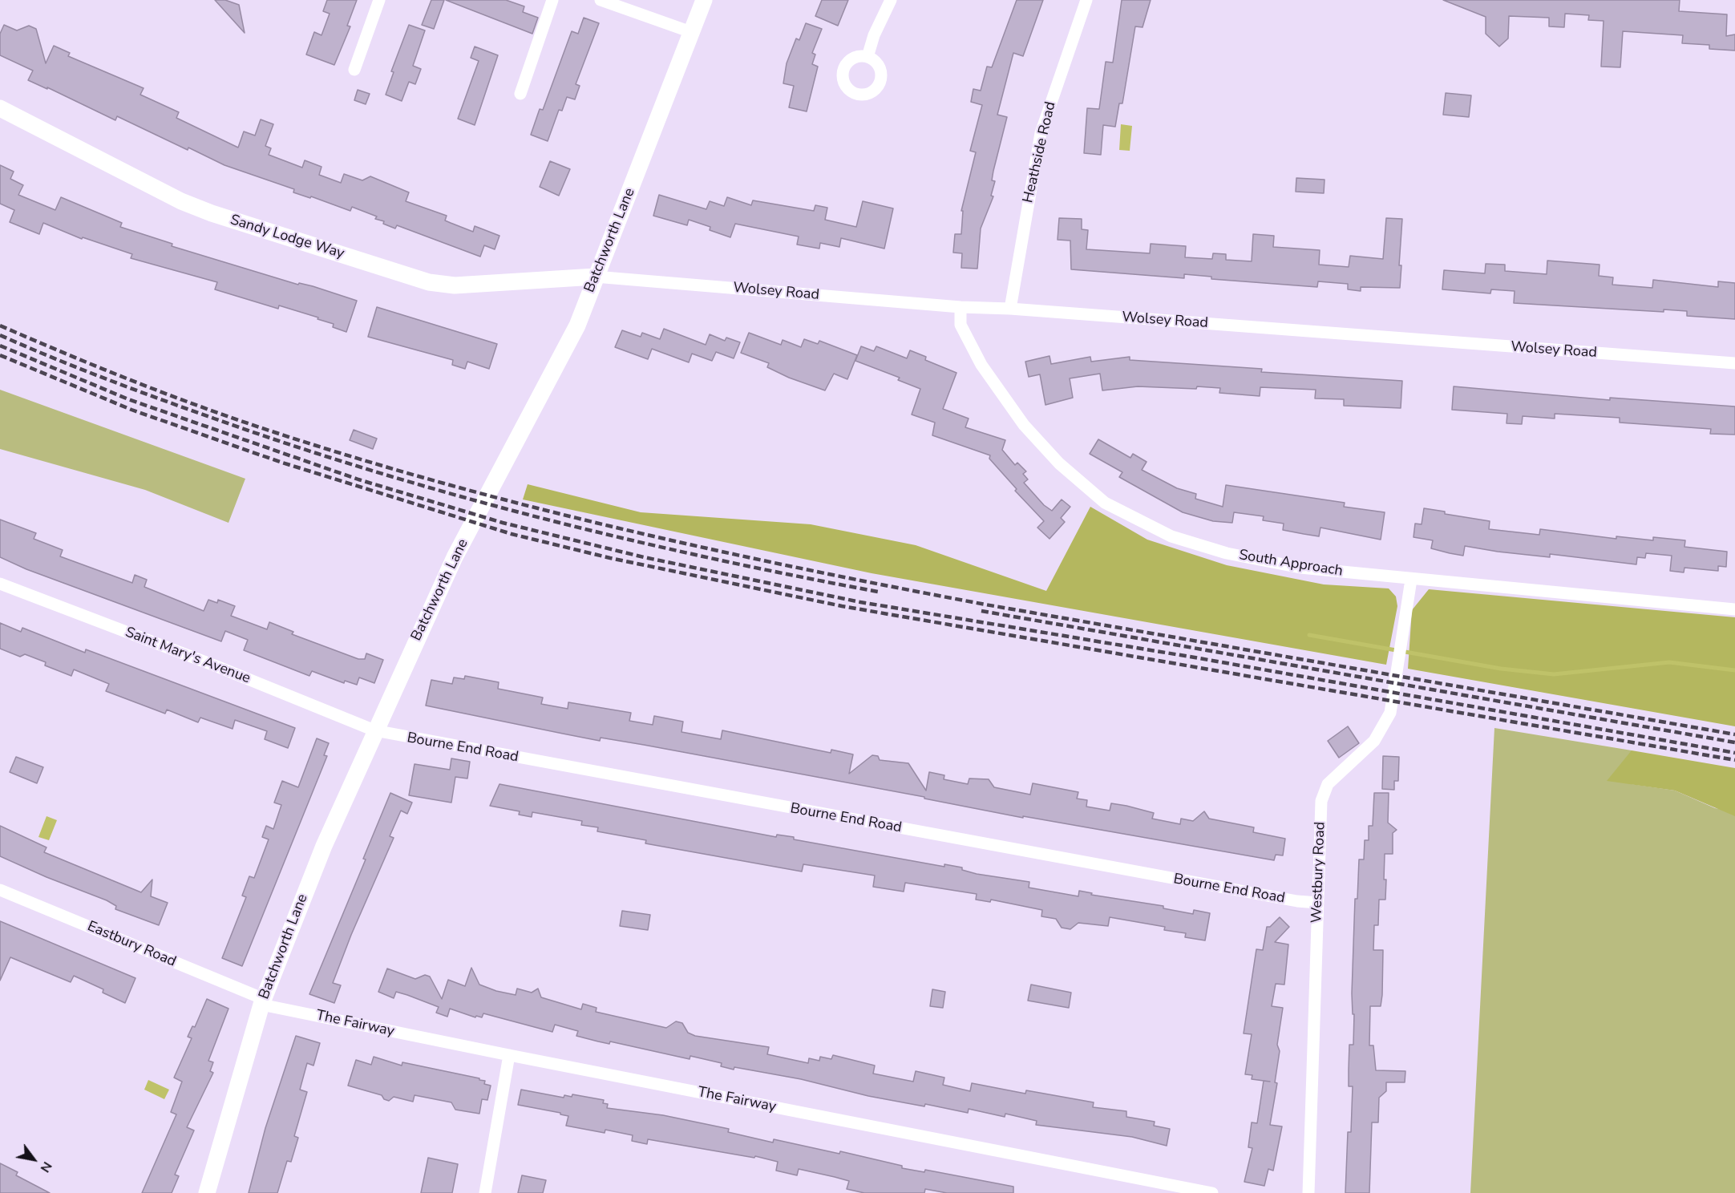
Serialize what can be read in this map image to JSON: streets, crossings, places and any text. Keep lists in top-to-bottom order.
{
  "streets": {
    "street": [
      "Heathside Road",
      "Sandy Lodge Way",
      "Batchworth Lane",
      "Wolsey Road",
      "South Approach",
      "Saint Mary's Avenue",
      "Bourne End Road",
      "Westbury Road",
      "Eastbury Road",
      "The Fairway"
    ]
  },
  "crossings": [
    ["Heathside Road", "Wolsey Road"],
    ["Sandy Lodge Way", "Batchworth Lane"],
    ["Sandy Lodge Way", "Wolsey Road"],
    ["Batchworth Lane", "Wolsey Road"],
    ["Batchworth Lane", "Saint Mary's Avenue"],
    ["Batchworth Lane", "Bourne End Road"],
    ["Batchworth Lane", "Eastbury Road"],
    ["Batchworth Lane", "The Fairway"],
    ["Wolsey Road", "South Approach"],
    ["South Approach", "Westbury Road"],
    ["Saint Mary's Avenue", "Bourne End Road"],
    ["Bourne End Road", "Westbury Road"],
    ["Eastbury Road", "The Fairway"]
  ],
  "north": "bottom right"
}
